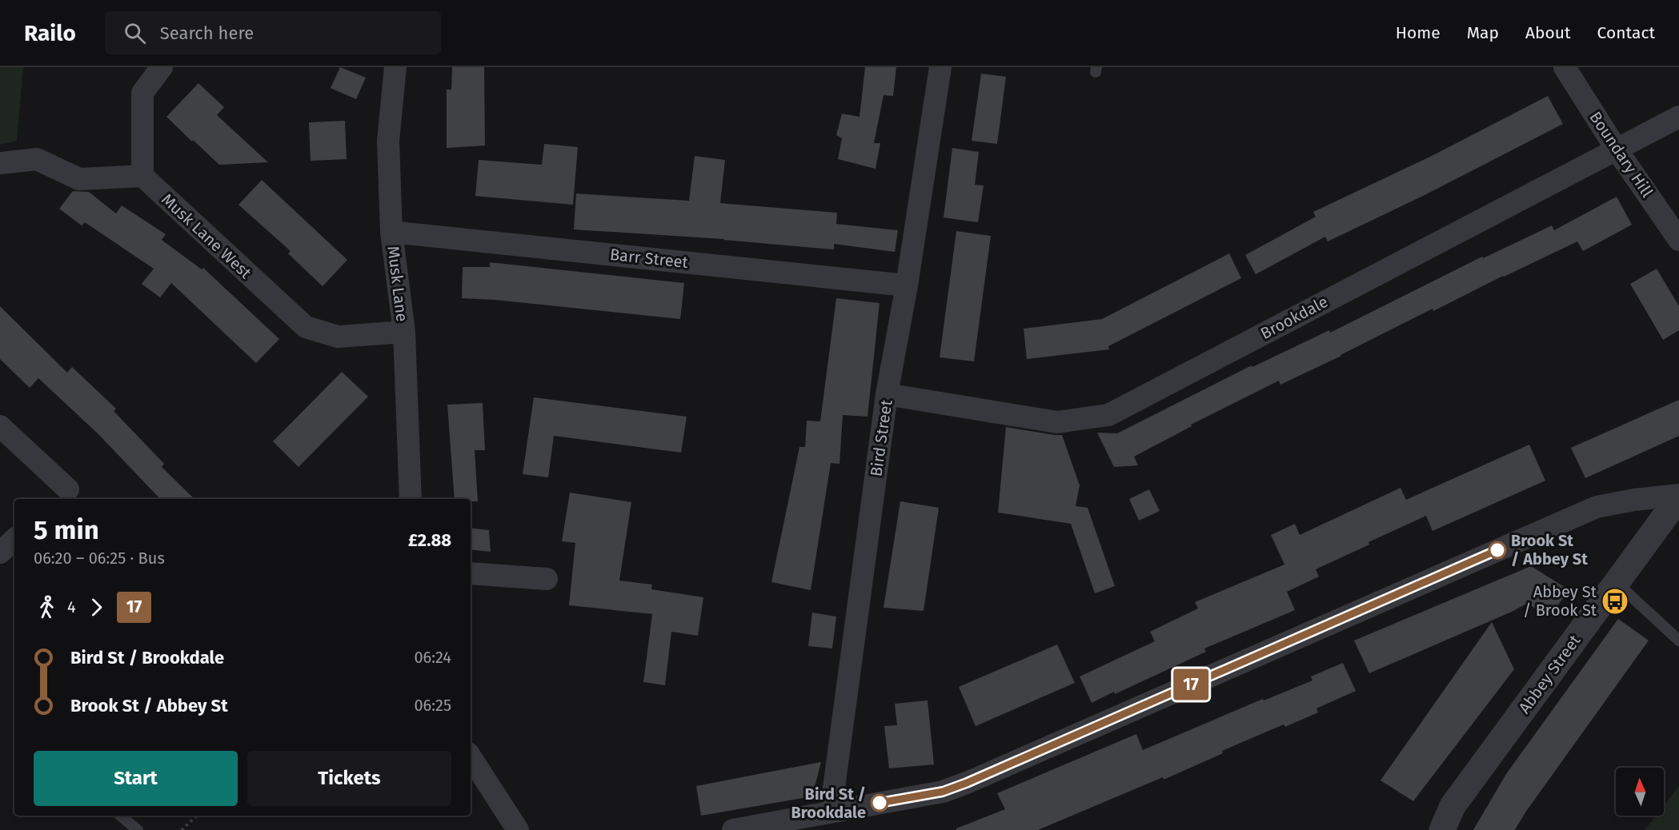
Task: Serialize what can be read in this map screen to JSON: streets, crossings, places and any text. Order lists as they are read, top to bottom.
{
  "streets": {
    "street": [
      "Boundary Hill",
      "Musk Lane West",
      "Barr Street",
      "Musk Lane",
      "Brookdale",
      "Bird Street",
      "Abbey Street"
    ]
  },
  "crossings": [
    ["Boundary Hill", "Brookdale"],
    ["Musk Lane West", "Musk Lane"],
    ["Barr Street", "Musk Lane"],
    ["Barr Street", "Bird Street"],
    ["Brookdale", "Bird Street"]
  ],
  "places": {
    "other": ["Brook St / Abbey St", "Bird St / Brookdale"],
    "bus stop": ["Abbey St / Brook St"]
  },
  "lines": ["bus line 17"],
  "north": "top",
  "page": {
    "header": "Railo",
    "search": "Search here",
    "nav": [
      "Home",
      "Map",
      "About",
      "Contact"
    ],
    "on_map": "17",
    "heading": ["5 min", "06:20 – 06:25 · Bus", "£2.88"],
    "legs": ["4", "17"],
    "list": [
      {
        "name": "Bird St / Brookdale",
        "value": "06:24"
      },
      {
        "name": "Brook St / Abbey St",
        "value": "06:25"
      }
    ],
    "buttons": ["Start", "Tickets"]
  }
}
